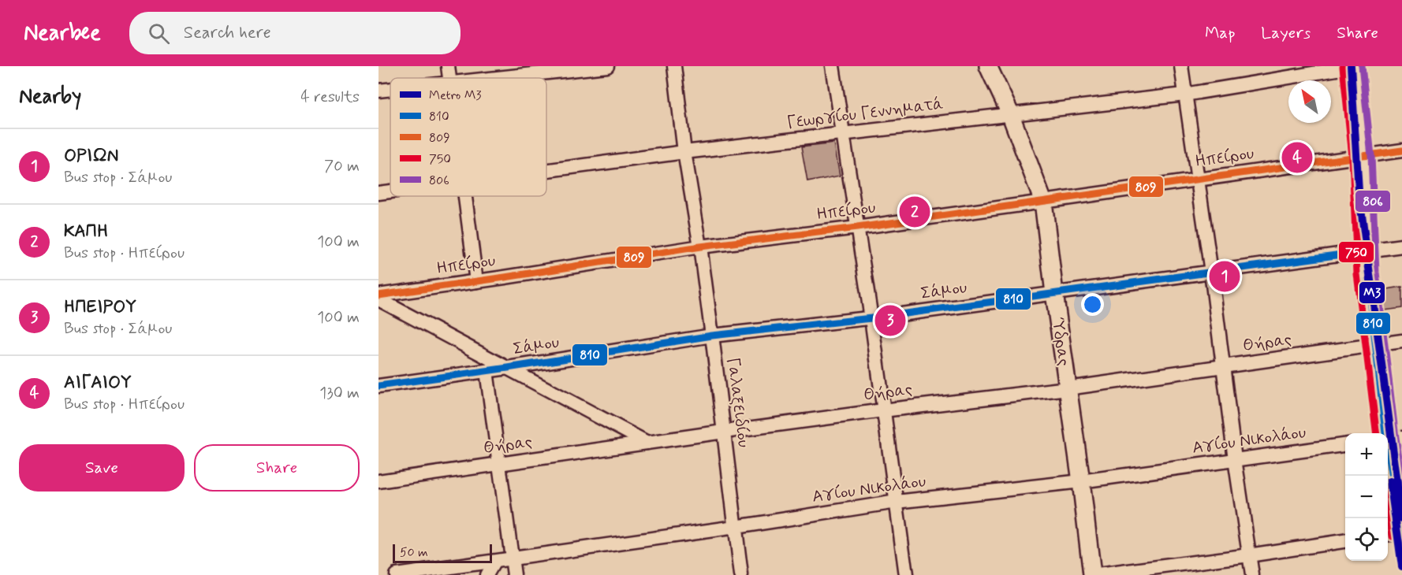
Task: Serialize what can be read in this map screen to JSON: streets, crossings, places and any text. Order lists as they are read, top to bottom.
{
  "streets": {
    "street": [
      "Γεωργίου Γεννηματά",
      "Ηπείρου",
      "Σάμου",
      "Ύδρας",
      "Θήρας",
      "Γαλαξειδίου",
      "Αγίου Νικολάου"
    ]
  },
  "crossings": [
    ["Γεωργίου Γεννηματά", "Ύδρας"],
    ["Γεωργίου Γεννηματά", "Γαλαξειδίου"],
    ["Ηπείρου", "Ύδρας"],
    ["Ηπείρου", "Γαλαξειδίου"],
    ["Σάμου", "Ύδρας"],
    ["Σάμου", "Γαλαξειδίου"],
    ["Ύδρας", "Θήρας"],
    ["Ύδρας", "Αγίου Νικολάου"],
    ["Θήρας", "Γαλαξειδίου"],
    ["Γαλαξειδίου", "Αγίου Νικολάου"]
  ],
  "lines": [
    "metro line Μ3",
    "transit line 806",
    "transit line 750",
    "transit line 809",
    "transit line 810"
  ],
  "legend": [
    "Metro Μ3",
    "810",
    "809",
    "750",
    "806"
  ],
  "scale_bar": "50 m",
  "north": "top left",
  "page": {
    "header": "Nearbee",
    "search": "Search here",
    "nav": ["Map", "Layers", "Share"],
    "heading": ["Nearby", "4 results"],
    "list": [
      {
        "mark": "1",
        "name": "ΟΡΙΩΝ",
        "note": "Bus stop · Σάμου",
        "value": "70 m"
      },
      {
        "mark": "2",
        "name": "ΚΑΠΗ",
        "note": "Bus stop · Ηπείρου",
        "value": "100 m"
      },
      {
        "mark": "3",
        "name": "ΗΠΕΙΡΟΥ",
        "note": "Bus stop · Σάμου",
        "value": "100 m"
      },
      {
        "mark": "4",
        "name": "ΑΙΓΑΙΟΥ",
        "note": "Bus stop · Ηπείρου",
        "value": "130 m"
      }
    ],
    "pins": [
      "4",
      "2",
      "1",
      "3"
    ],
    "buttons": ["Save", "Share"],
    "map_buttons": ["+", "−"],
    "scale": "50 m"
  }
}
